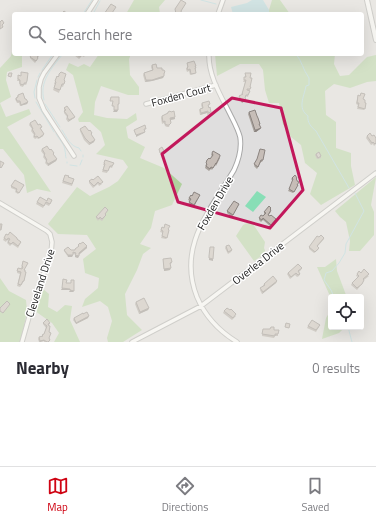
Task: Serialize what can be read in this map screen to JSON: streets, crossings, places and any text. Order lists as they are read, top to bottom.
{
  "streets": {
    "street": [
      "Foxden Court",
      "Foxden Drive",
      "Overlea Drive",
      "Cleveland Drive"
    ]
  },
  "crossings": [
    ["Foxden Court", "Foxden Drive"],
    ["Foxden Drive", "Overlea Drive"]
  ],
  "page": {
    "search": "Search here",
    "heading": ["Nearby", "0 results"],
    "nav": ["Map", "Directions", "Saved"]
  }
}
